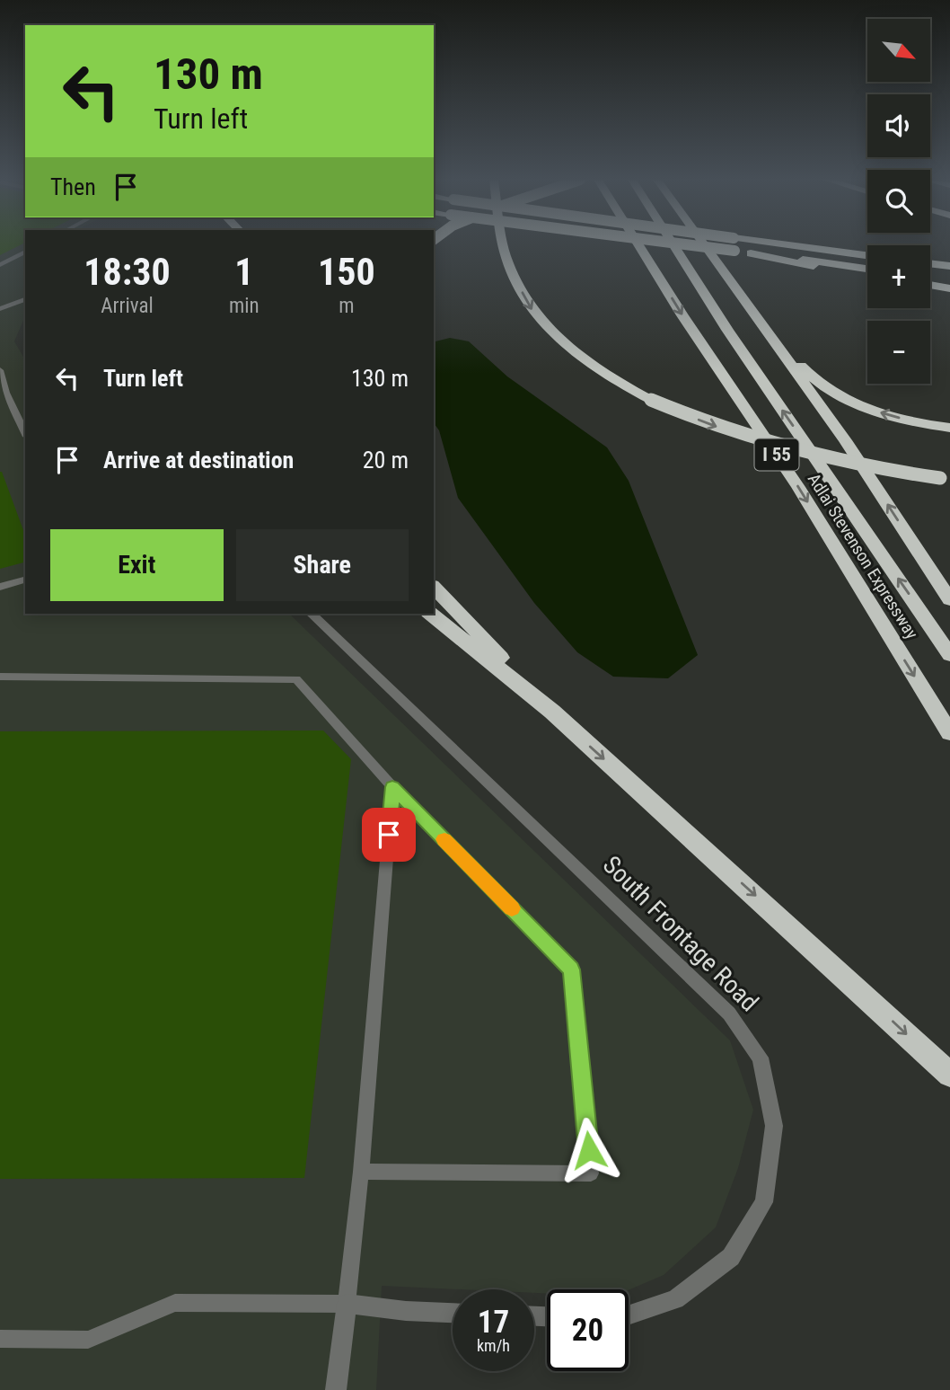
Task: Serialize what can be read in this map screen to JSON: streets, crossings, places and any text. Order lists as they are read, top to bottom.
{
  "streets": {
    "highway": ["I 55", "Adlai Stevenson Expressway"],
    "street": ["South Frontage Road"]
  },
  "north": "bottom right",
  "page": {
    "map_buttons": ["+", "−"],
    "turn": ["130 m", "Turn left"],
    "then": "Then",
    "eta": [
      "18:30",
      "Arrival",
      "1",
      "min",
      "150",
      "m"
    ],
    "list": [
      {
        "name": "Turn left",
        "value": "130 m"
      },
      {
        "name": "Arrive at destination",
        "value": "20 m"
      }
    ],
    "buttons": ["Exit", "Share"],
    "speed": "17 km/h",
    "limit": "20"
  }
}
